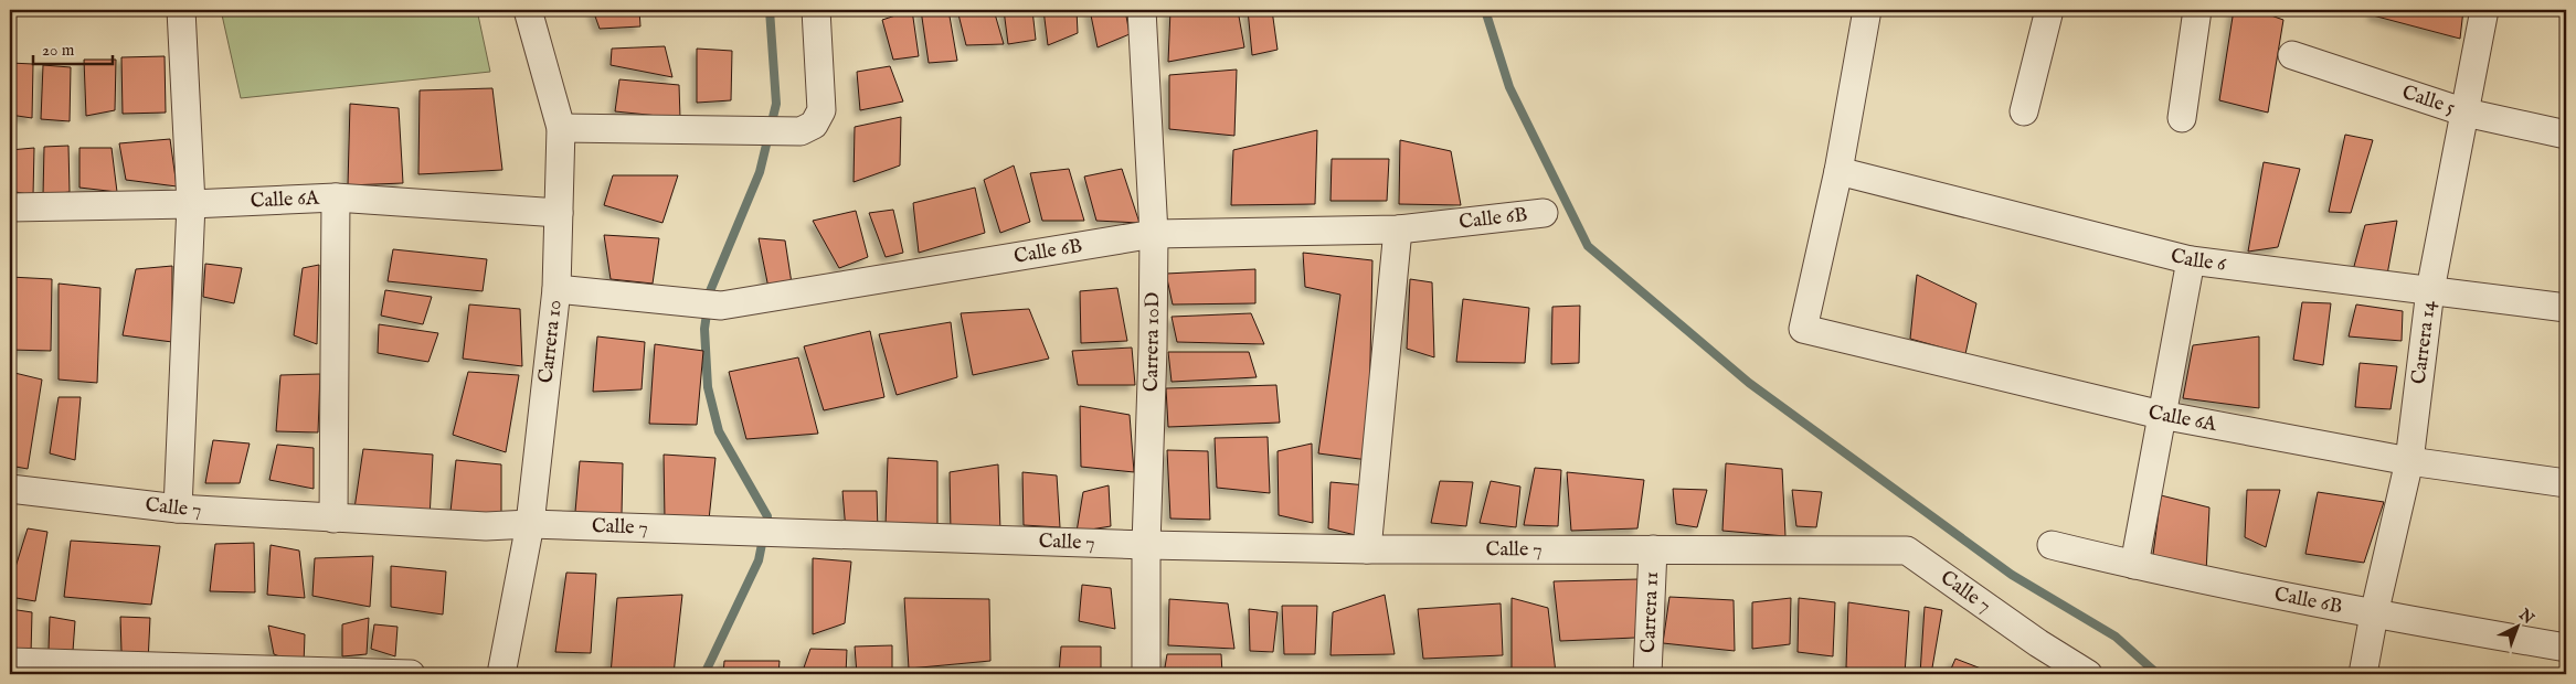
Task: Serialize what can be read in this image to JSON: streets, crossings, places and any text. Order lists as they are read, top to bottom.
{
  "streets": {
    "street": [
      "Calle 5",
      "Calle 6A",
      "Calle 6B",
      "Calle 6",
      "Carrera 10",
      "Carrera 10D",
      "Carrera 14",
      "Calle 7",
      "Carrera 11"
    ]
  },
  "crossings": [
    ["Calle 5", "Carrera 14"],
    ["Calle 6A", "Calle 6"],
    ["Calle 6A", "Carrera 10"],
    ["Calle 6A", "Carrera 14"],
    ["Calle 6B", "Carrera 10"],
    ["Calle 6B", "Carrera 10D"],
    ["Calle 6B", "Carrera 14"],
    ["Calle 6", "Carrera 14"],
    ["Carrera 10", "Calle 7"],
    ["Carrera 10D", "Calle 7"],
    ["Calle 7", "Carrera 11"]
  ],
  "scale_bar": "20 m",
  "north": "top right"
}
